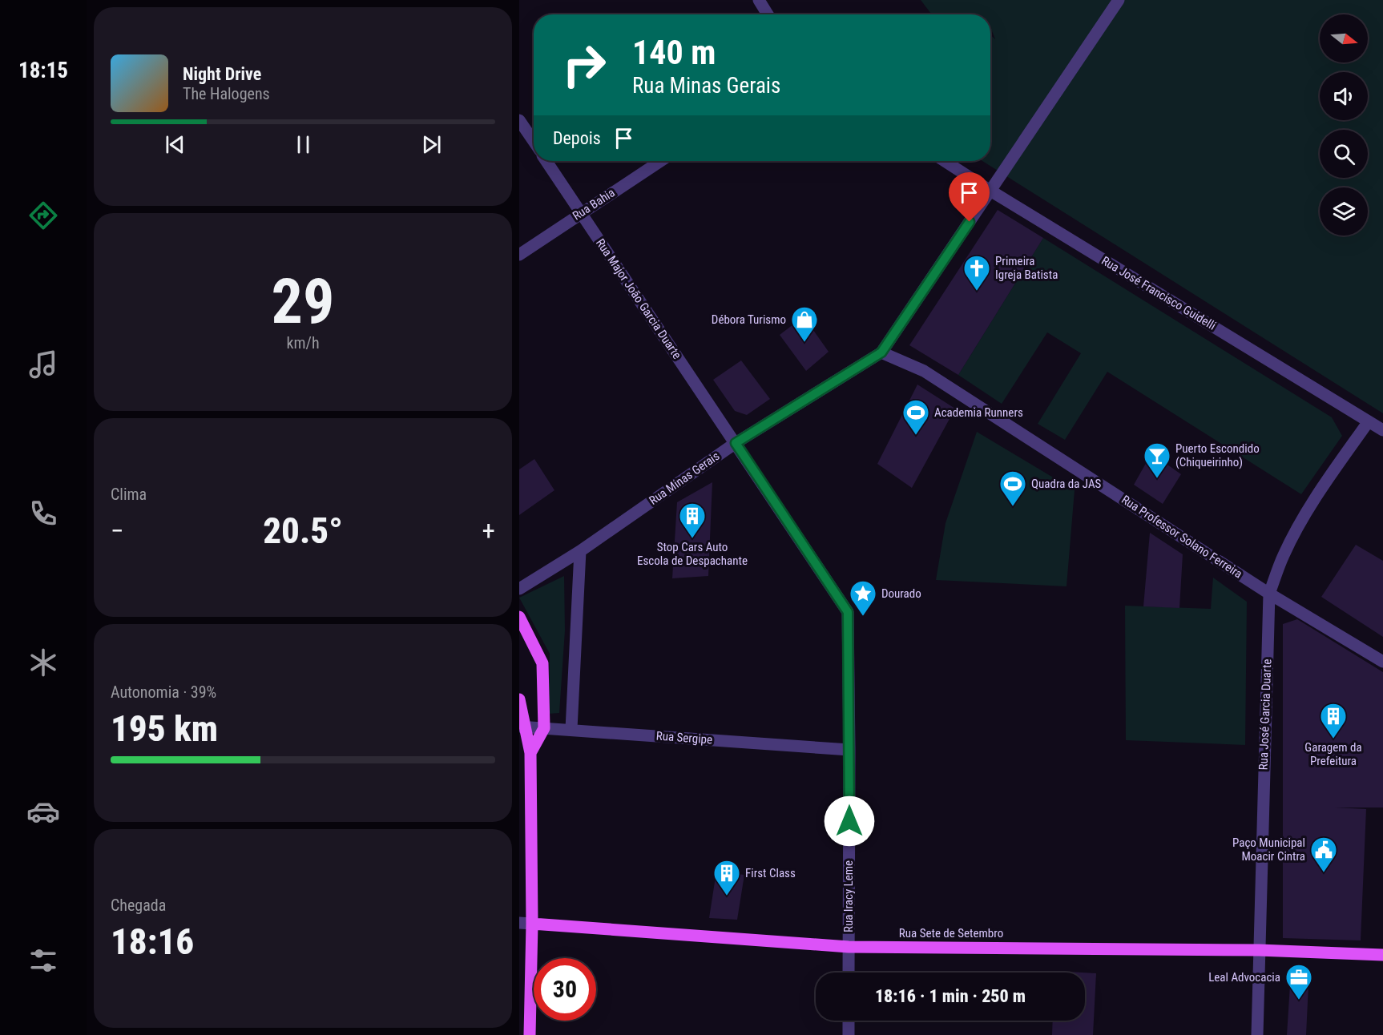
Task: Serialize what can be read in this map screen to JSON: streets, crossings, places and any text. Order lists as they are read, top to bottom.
{
  "streets": {
    "main road": ["Rua Sete de Setembro"],
    "street": [
      "Rua Bahia",
      "Rua José Francisco Guidelli",
      "Rua Major João Garcia Duarte",
      "Rua Minas Gerais",
      "Rua Professor Solano Ferreira",
      "Rua José Garcia Duarte",
      "Rua Sergipe",
      "Rua Iracy Leme"
    ]
  },
  "crossings": [
    ["Rua Bahia", "Rua Major João Garcia Duarte"],
    ["Rua José Francisco Guidelli", "Rua Minas Gerais"],
    ["Rua José Francisco Guidelli", "Rua José Garcia Duarte"],
    ["Rua Major João Garcia Duarte", "Rua Minas Gerais"],
    ["Rua Major João Garcia Duarte", "Rua Iracy Leme"],
    ["Rua Minas Gerais", "Rua Professor Solano Ferreira"],
    ["Rua Minas Gerais", "Rua Iracy Leme"],
    ["Rua Professor Solano Ferreira", "Rua José Garcia Duarte"],
    ["Rua José Garcia Duarte", "Rua Sete de Setembro"],
    ["Rua Sergipe", "Rua Iracy Leme"],
    ["Rua Iracy Leme", "Rua Sete de Setembro"]
  ],
  "places": {
    "church": ["Primeira Igreja Batista"],
    "shop": ["Débora Turismo"],
    "sports": ["Academia Runners", "Quadra da JAS"],
    "bar": ["Puerto Escondido (Chiqueirinho)"],
    "building": ["Stop Cars Auto Escola de Despachante", "Garagem da Prefeitura", "First Class"],
    "place": ["Dourado"],
    "public building": ["Paço Municipal Moacir Cintra"],
    "office": ["Leal Advocacia"]
  },
  "north": "right",
  "page": {
    "tabs": "18:15",
    "turn": ["140 m", "Rua Minas Gerais"],
    "song": ["Night Drive", "The Halogens"],
    "then": "Depois",
    "tile": [
      ["29", "km/h"],
      "Clima",
      ["Autonomia · 39%", "195 km"],
      ["Chegada", "18:16"]
    ],
    "heat": ["−", "20.5°", "+"],
    "limit": "30",
    "trip": "18:16 · 1 min · 250 m"
  }
}
